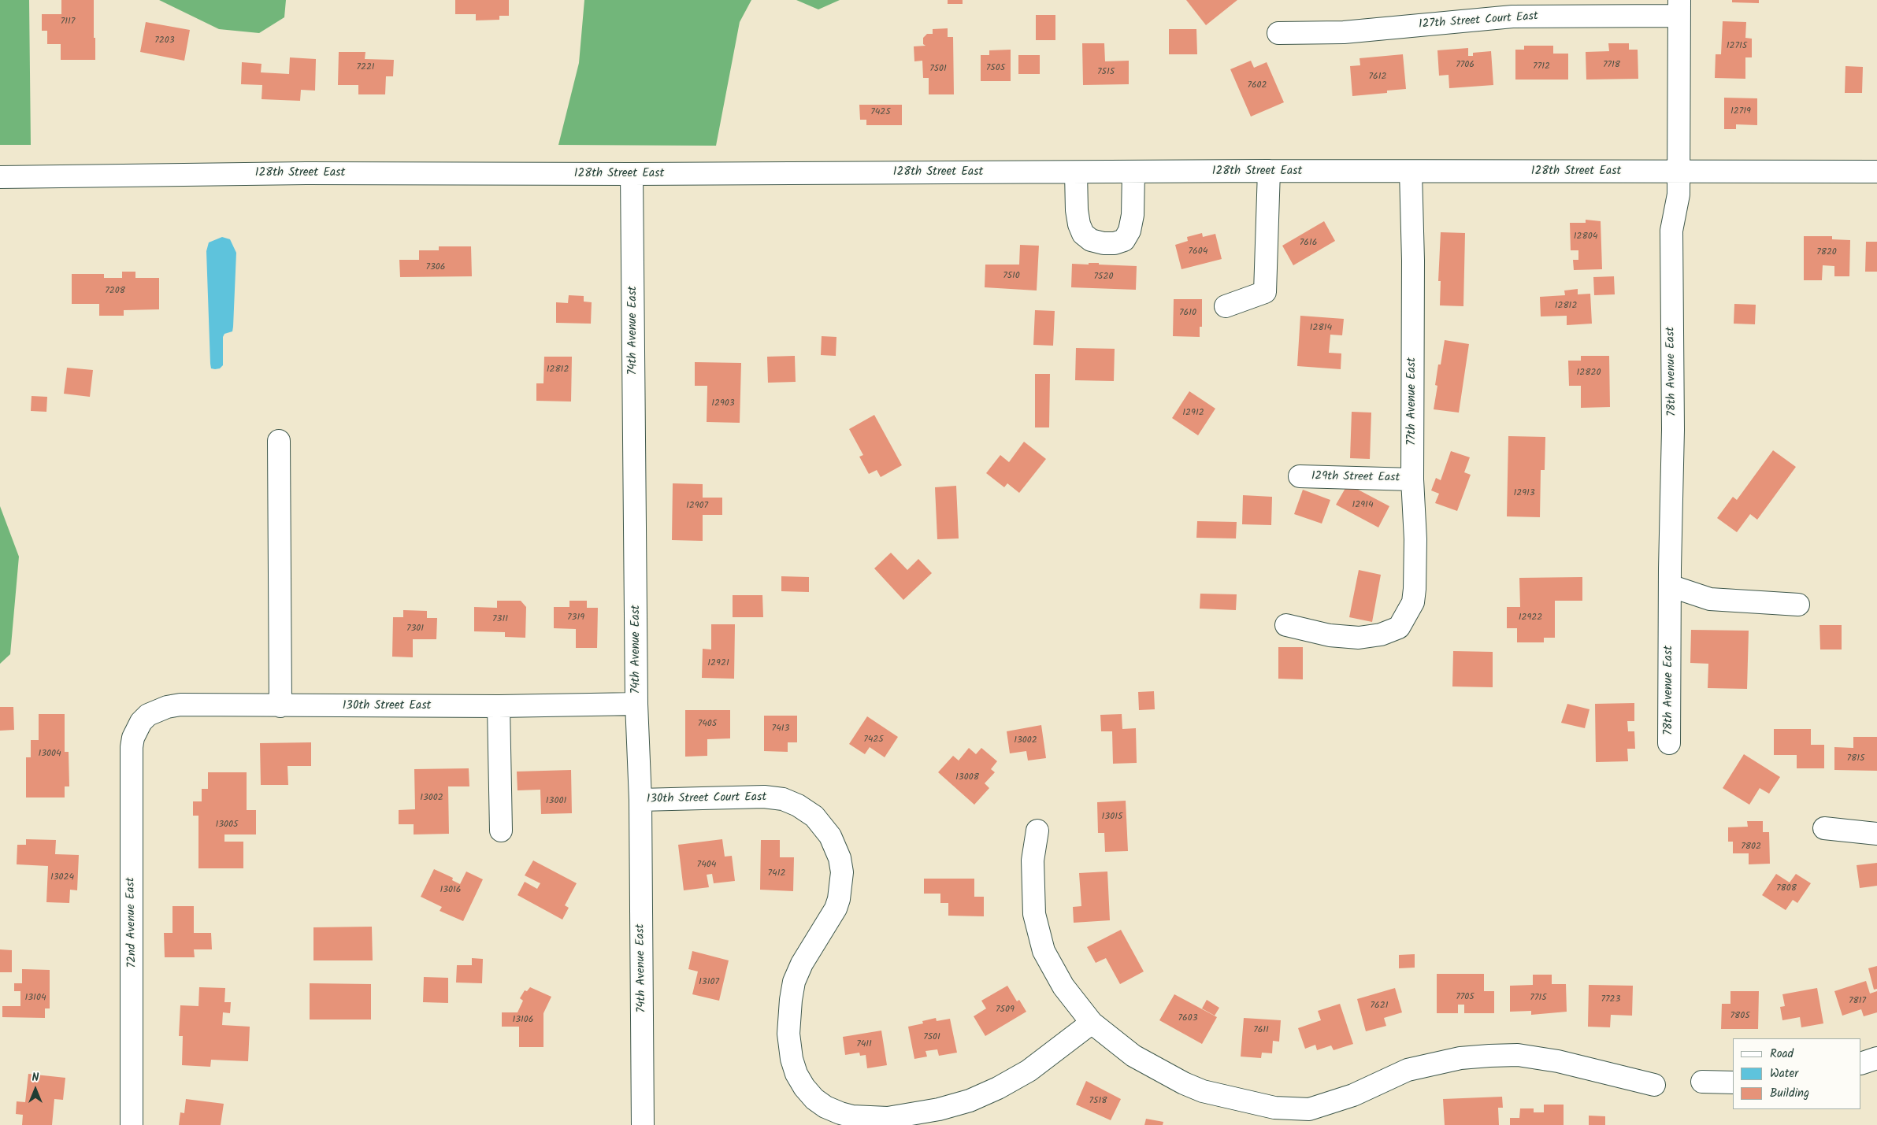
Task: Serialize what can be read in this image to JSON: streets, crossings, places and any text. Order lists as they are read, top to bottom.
{
  "streets": {
    "street": [
      "127th Street Court East",
      "128th Street East",
      "74th Avenue East",
      "78th Avenue East",
      "77th Avenue East",
      "129th Street East",
      "130th Street East",
      "130th Street Court East",
      "72nd Avenue East"
    ]
  },
  "crossings": [
    ["127th Street Court East", "78th Avenue East"],
    ["128th Street East", "74th Avenue East"],
    ["128th Street East", "78th Avenue East"],
    ["128th Street East", "77th Avenue East"],
    ["74th Avenue East", "130th Street East"],
    ["74th Avenue East", "130th Street Court East"],
    ["77th Avenue East", "129th Street East"],
    ["130th Street East", "72nd Avenue East"]
  ],
  "house_numbers": [
    "7117",
    "7203",
    "12715",
    "7706",
    "7718",
    "7712",
    "7221",
    "7505",
    "7501",
    "7515",
    "7612",
    "7602",
    "12719",
    "7425",
    "12804",
    "7616",
    "7604",
    "7820",
    "7306",
    "7510",
    "7520",
    "7208",
    "12812",
    "7610",
    "12814",
    "12812",
    "12820",
    "12903",
    "12912",
    "12913",
    "12914",
    "12907",
    "7319",
    "12922",
    "7311",
    "7301",
    "12921",
    "7405",
    "7413",
    "7425",
    "13002",
    "13004",
    "7815",
    "13008",
    "13002",
    "13001",
    "13015",
    "13005",
    "7802",
    "7404",
    "7412",
    "13024",
    "7808",
    "13016",
    "13107",
    "7705",
    "13104",
    "7715",
    "7723",
    "7817",
    "7621",
    "7509",
    "7805",
    "7603",
    "13106",
    "7611",
    "7501",
    "7411",
    "7518"
  ],
  "legend": ["Road", "Water", "Building"],
  "north": "top"
}
